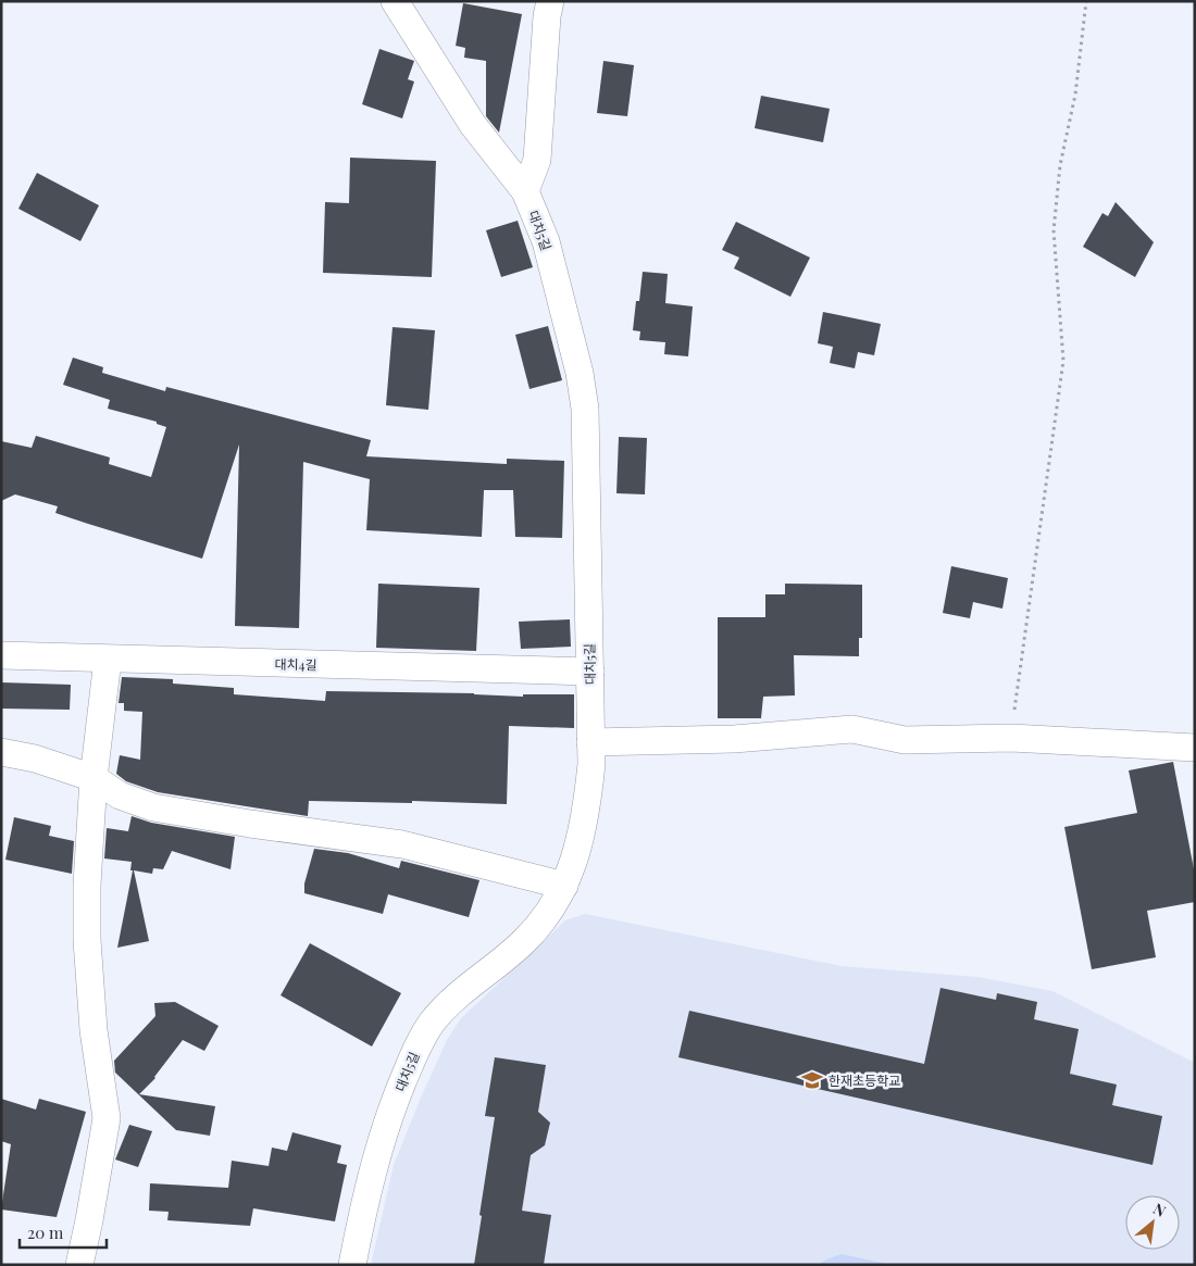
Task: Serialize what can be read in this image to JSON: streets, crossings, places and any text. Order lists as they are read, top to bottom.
{
  "streets": {
    "street": ["대치5길", "대치4길"]
  },
  "crossings": [
    ["대치5길", "대치4길"]
  ],
  "places": {
    "school or university": ["한재초등학교"]
  },
  "scale_bar": "20 m",
  "north": "top right"
}
